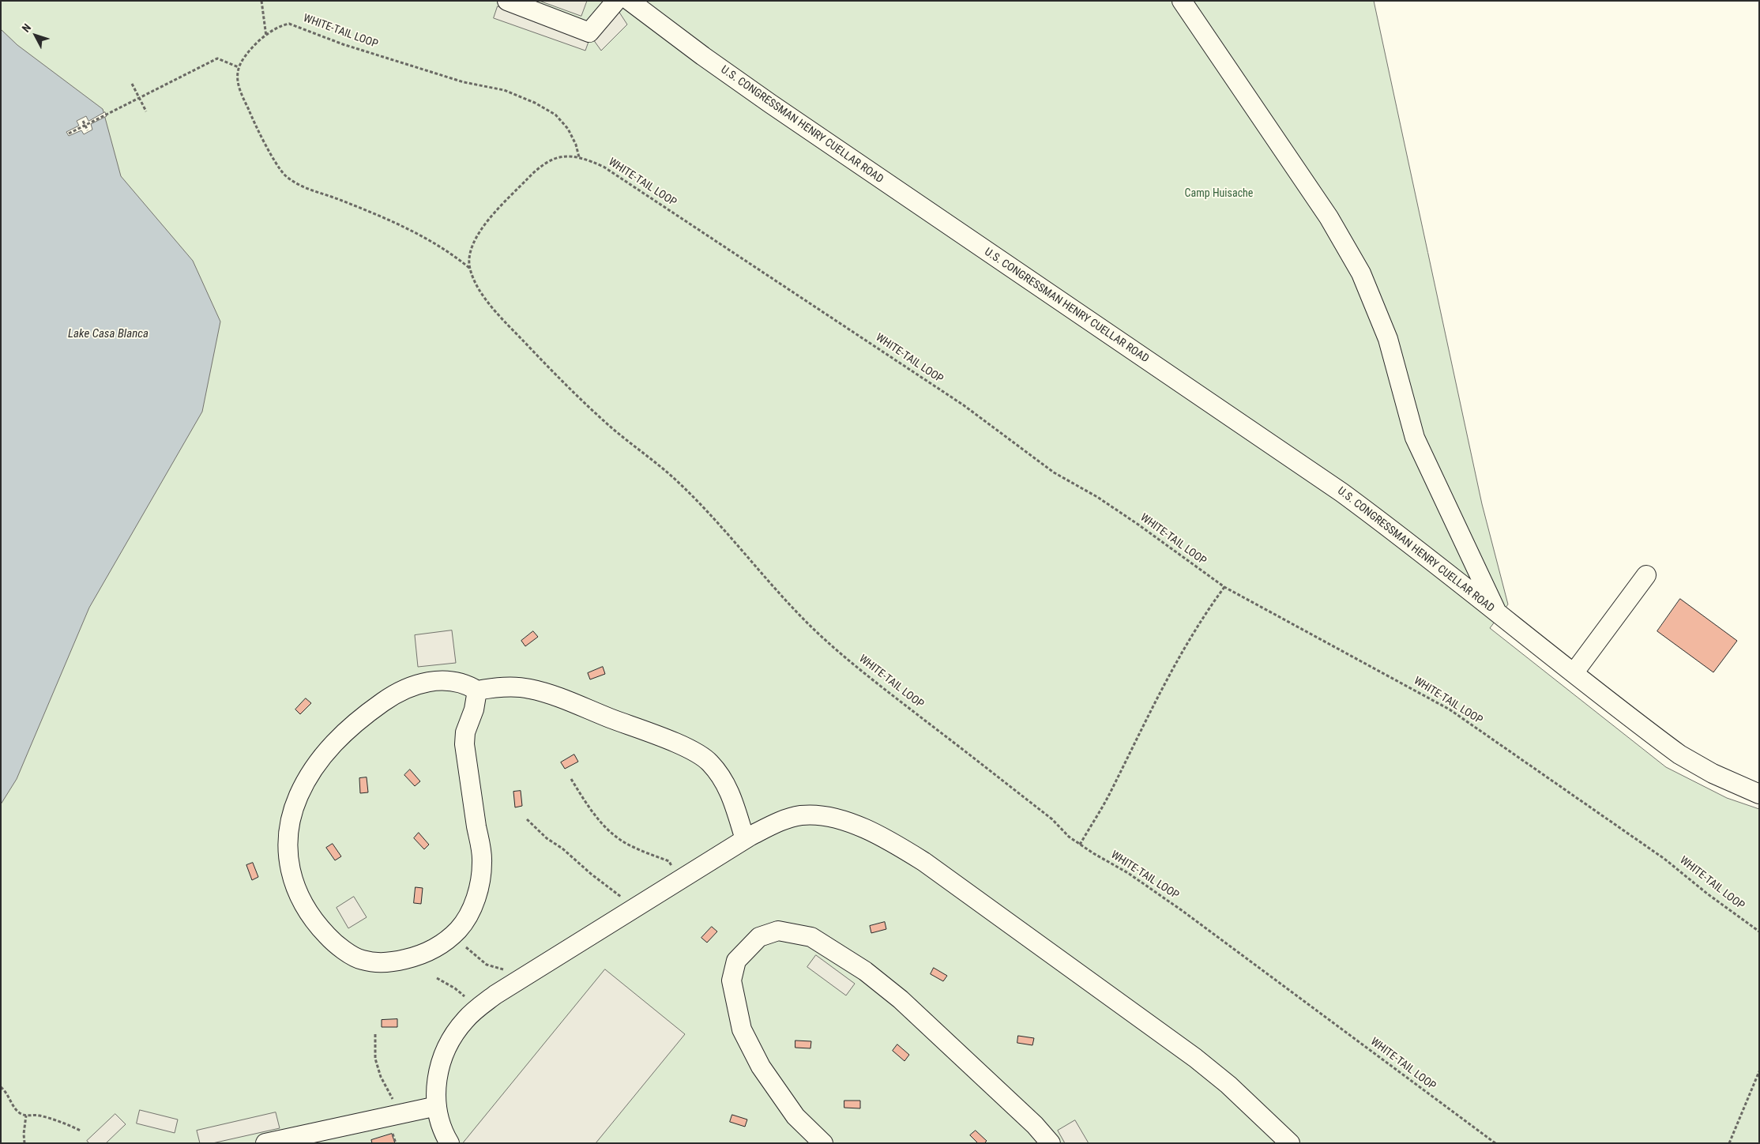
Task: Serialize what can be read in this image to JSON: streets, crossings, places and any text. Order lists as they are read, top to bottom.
{
  "streets": {
    "street": ["U.S. CONGRESSMAN HENRY CUELLAR ROAD"],
    "path": ["WHITE-TAIL LOOP"]
  },
  "water": ["Lake Casa Blanca"],
  "parks": ["Camp Huisache"],
  "north": "top left"
}
